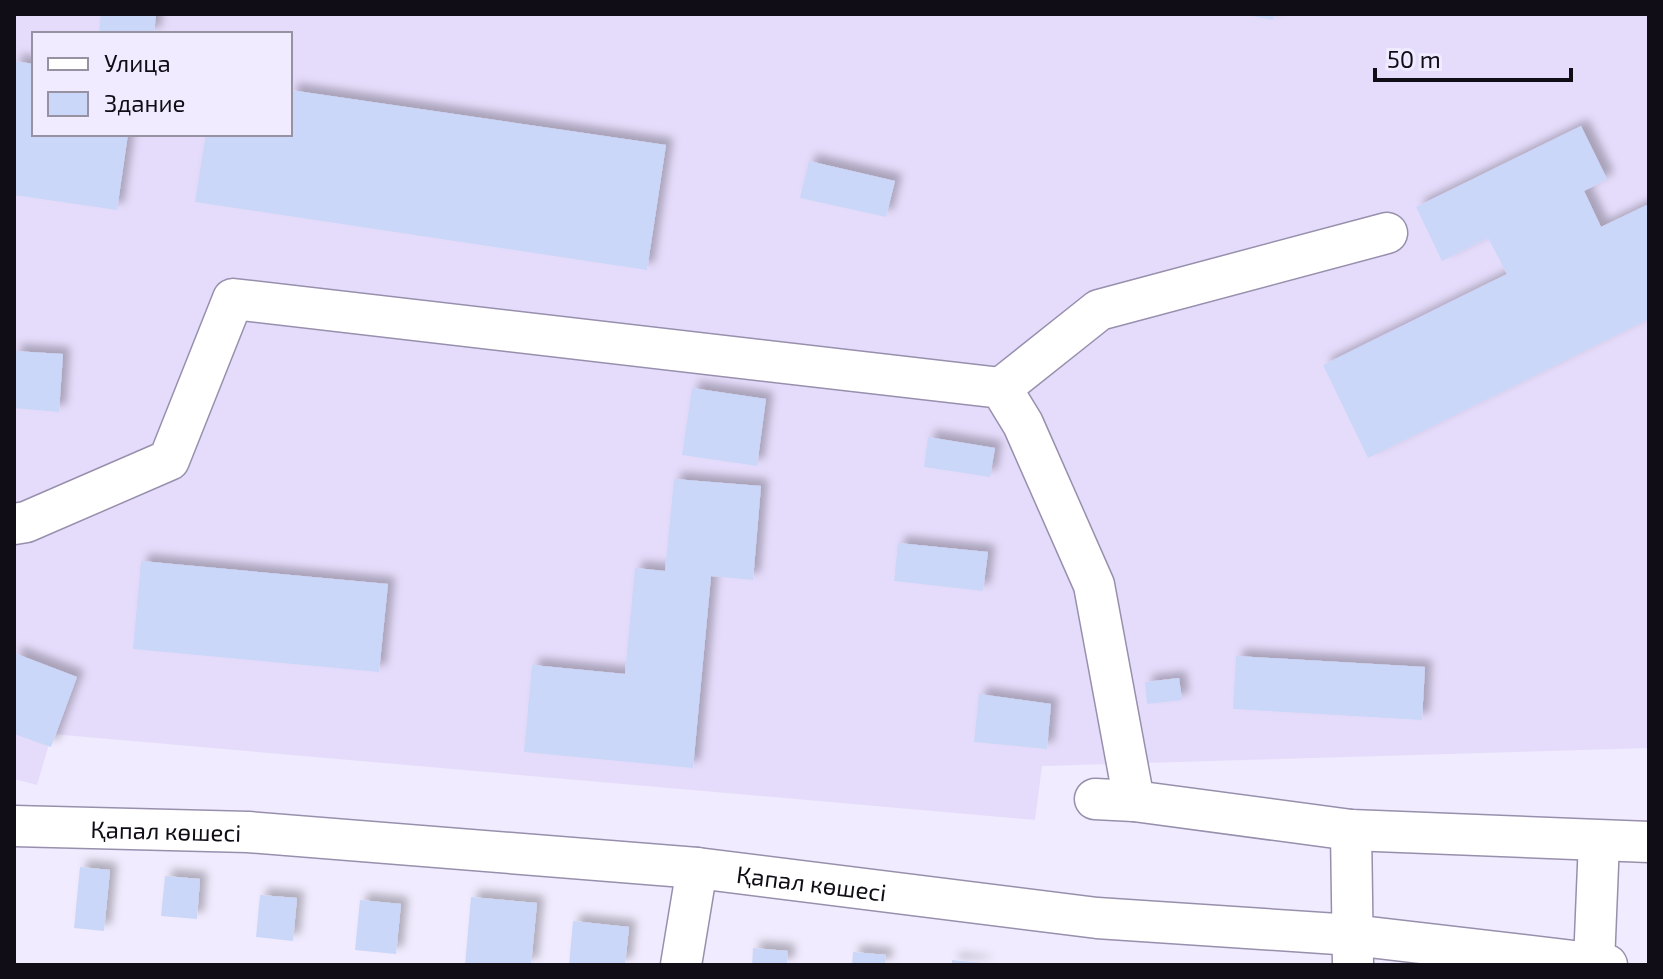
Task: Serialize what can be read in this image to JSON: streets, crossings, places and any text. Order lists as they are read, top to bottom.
{
  "streets": {
    "street": ["Қапал көшесі"]
  },
  "legend": ["Улица", "Здание"],
  "scale_bar": "50 m"
}
